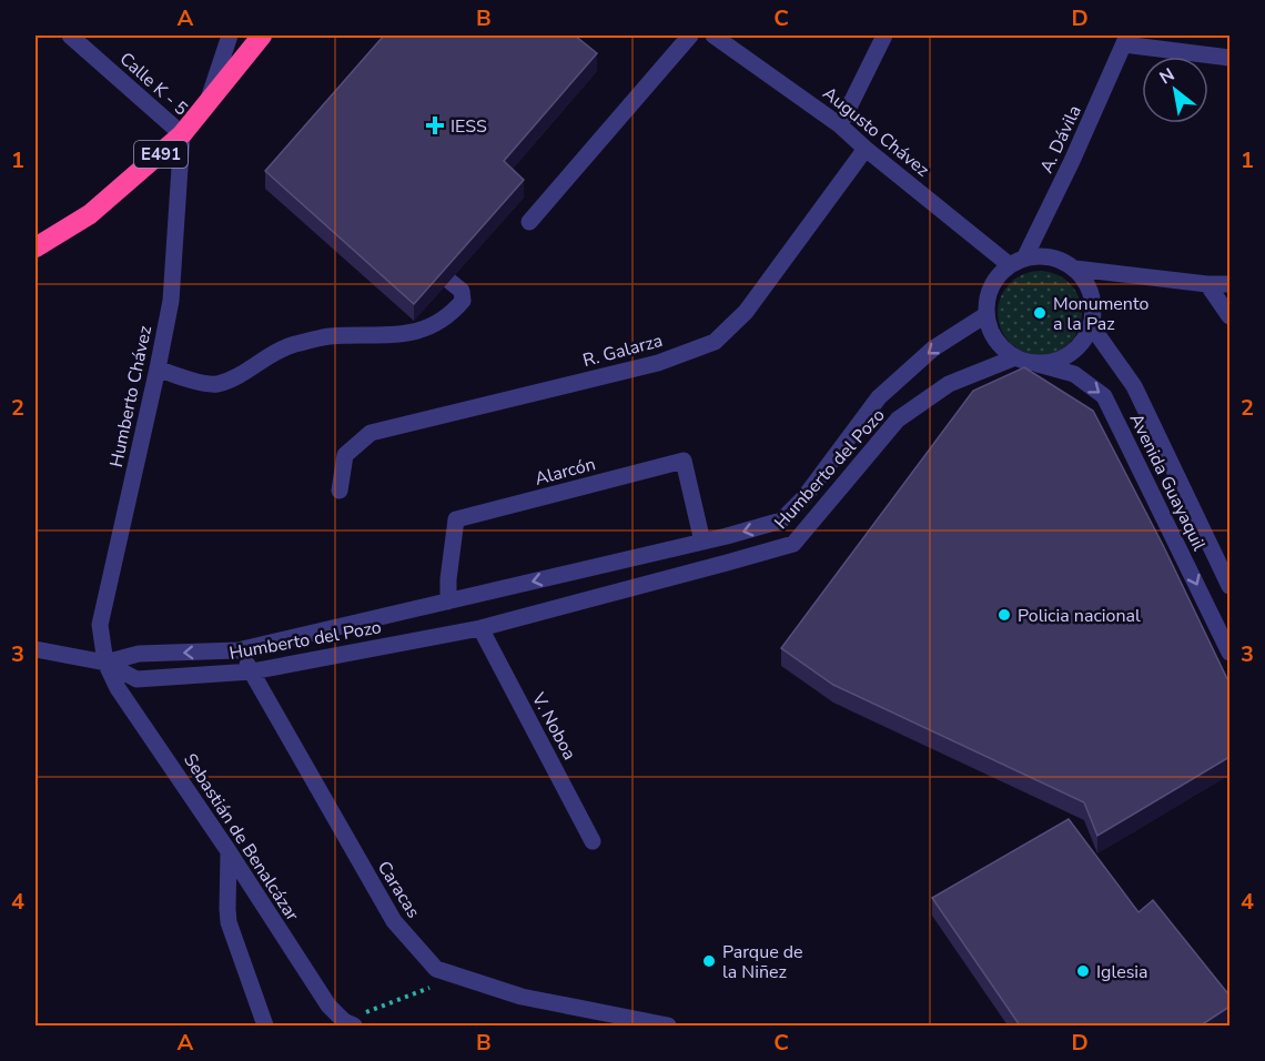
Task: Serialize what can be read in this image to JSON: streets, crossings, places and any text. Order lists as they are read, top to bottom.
{
  "streets": {
    "highway": ["E491"],
    "street": [
      "Calle K - 5",
      "Augusto Chávez",
      "A. Dávila",
      "R. Galarza",
      "Humberto Chávez",
      "Humberto del Pozo",
      "Alarcón",
      "Avenida Guayaquil",
      "V. Noboa",
      "Sebastián de Benalcázar",
      "Caracas"
    ]
  },
  "crossings": [
    ["Calle K - 5", "E491"],
    ["Calle K - 5", "Humberto Chávez"],
    ["Augusto Chávez", "A. Dávila"],
    ["Augusto Chávez", "R. Galarza"],
    ["Augusto Chávez", "Humberto del Pozo"],
    ["Augusto Chávez", "Avenida Guayaquil"],
    ["A. Dávila", "Humberto del Pozo"],
    ["A. Dávila", "Avenida Guayaquil"],
    ["E491", "Humberto Chávez"],
    ["Humberto Chávez", "Humberto del Pozo"],
    ["Humberto Chávez", "Sebastián de Benalcázar"],
    ["Humberto del Pozo", "Alarcón"],
    ["Humberto del Pozo", "Avenida Guayaquil"],
    ["Humberto del Pozo", "V. Noboa"],
    ["Humberto del Pozo", "Sebastián de Benalcázar"],
    ["Humberto del Pozo", "Caracas"]
  ],
  "places": {
    "health": ["IESS"],
    "other": [
      "Monumento a la Paz",
      "Policia nacional",
      "Parque de la Niñez",
      "Iglesia"
    ]
  },
  "north": "top left",
  "grid": {
    "columns": [
      "A",
      "B",
      "C",
      "D"
    ],
    "rows": [
      "1",
      "2",
      "3",
      "4"
    ]
  }
}
